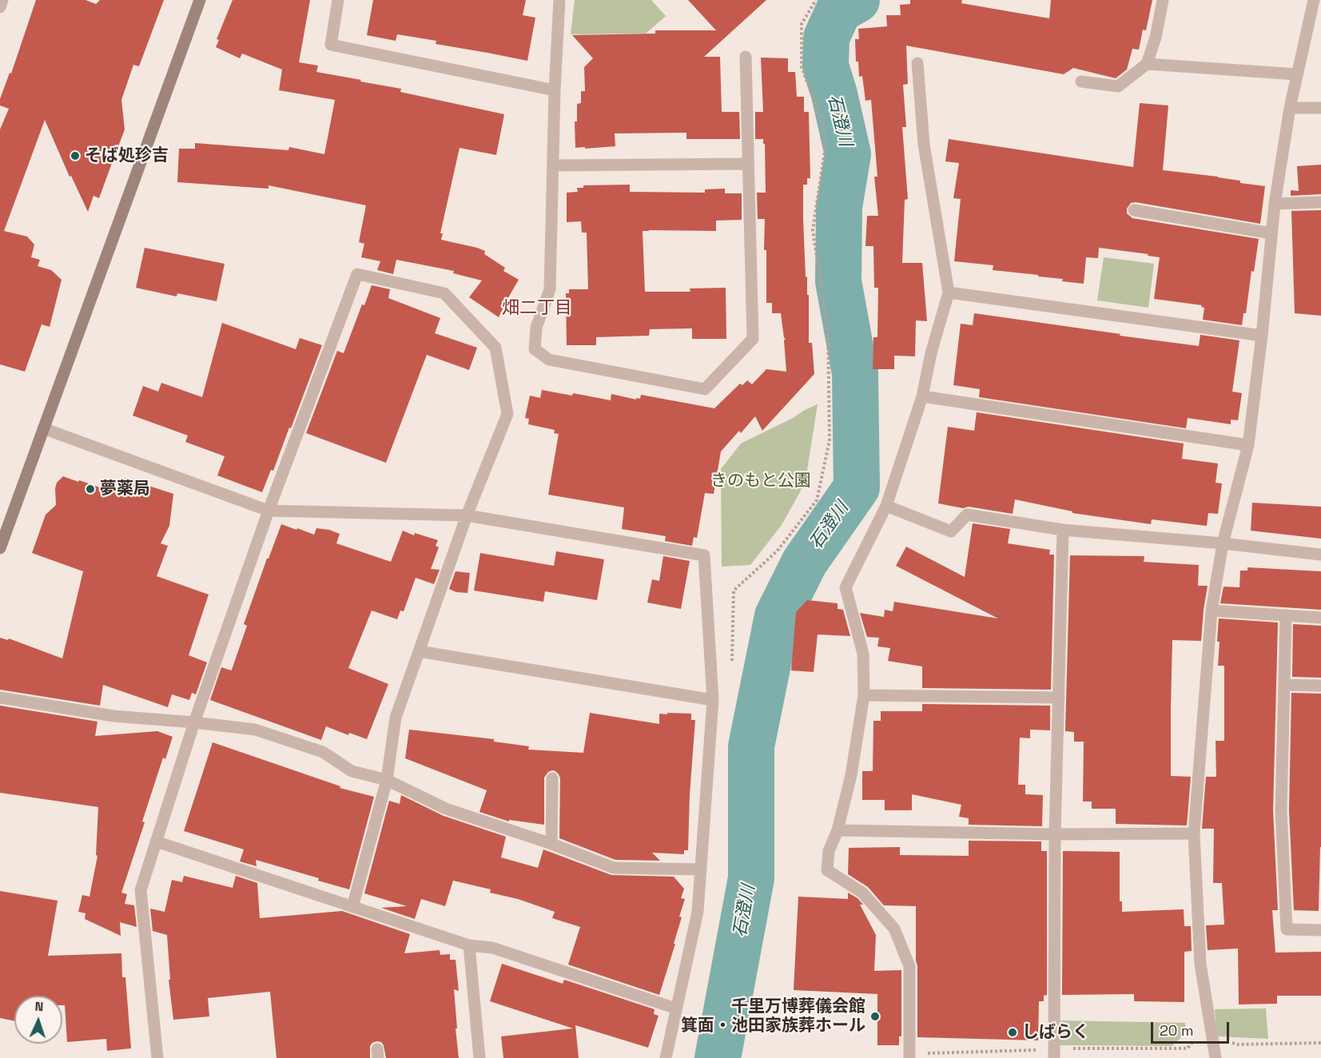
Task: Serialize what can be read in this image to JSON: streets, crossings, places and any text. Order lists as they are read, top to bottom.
{
  "districts": ["畑二丁目"],
  "water": ["石澄川"],
  "parks": ["きのもと公園"],
  "places": [
    "そば処珍吉",
    "夢薬局",
    "千里万博葬儀会館 箕面・池田家族葬ホール",
    "しばらく"
  ],
  "scale_bar": "20 m",
  "north": "top"
}
